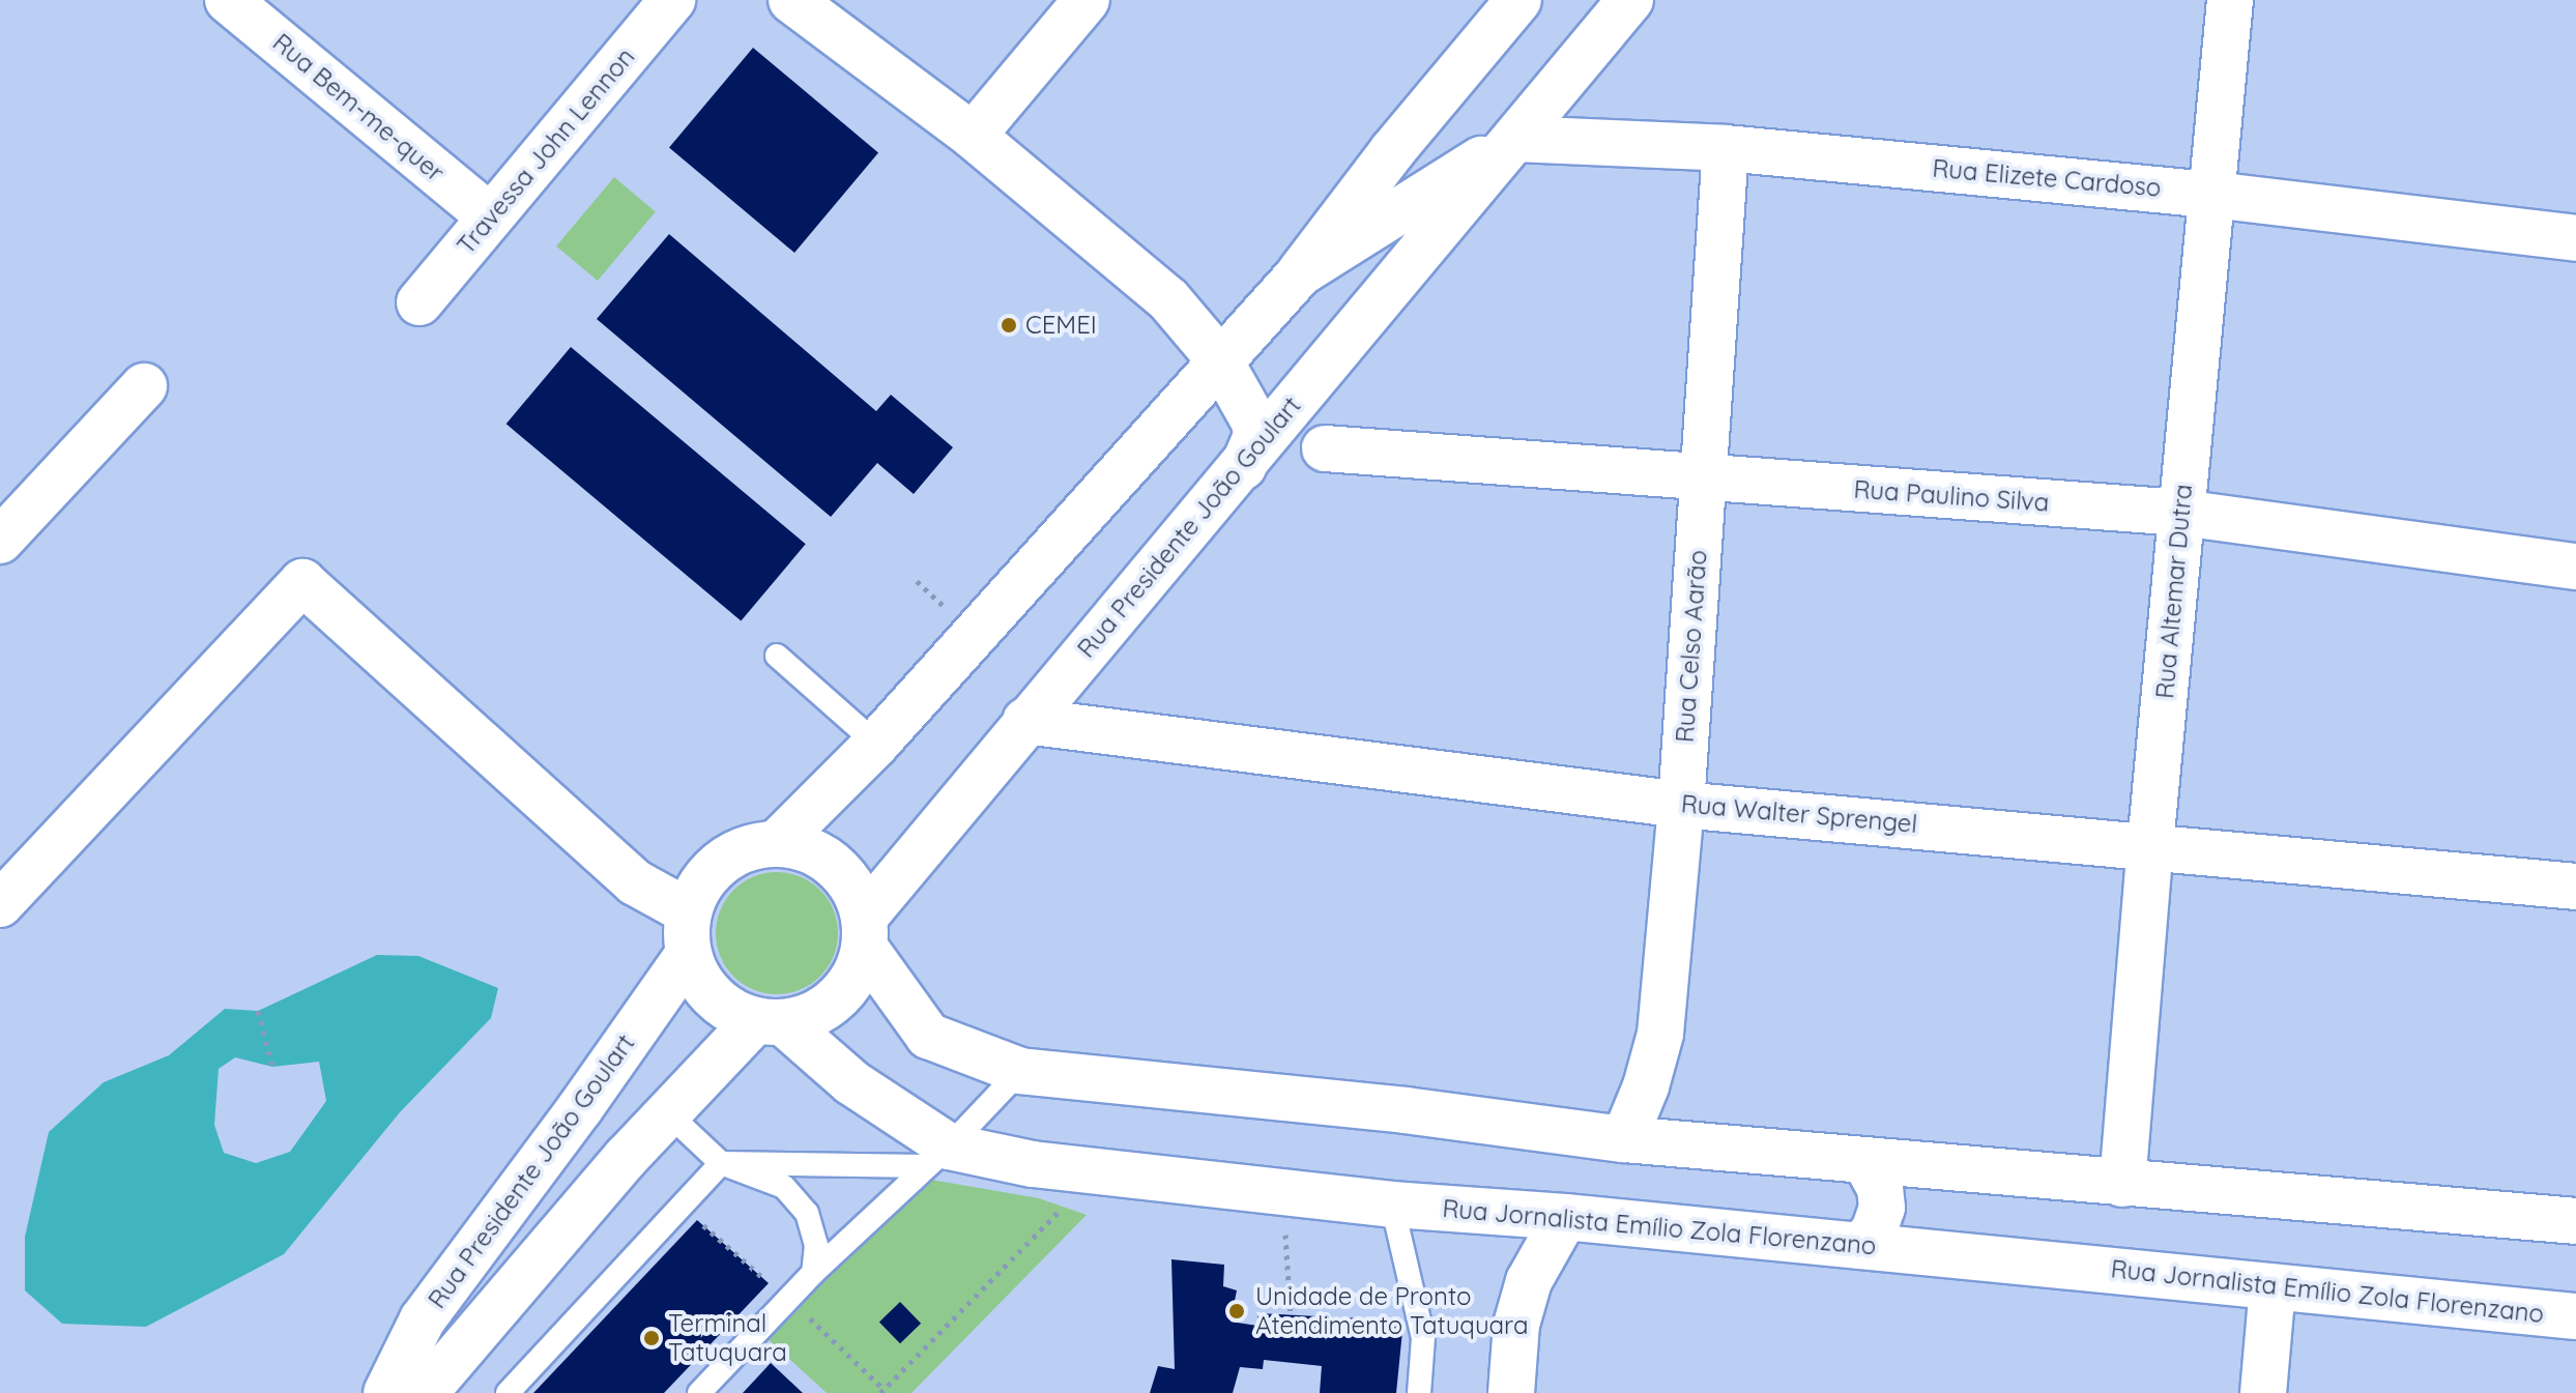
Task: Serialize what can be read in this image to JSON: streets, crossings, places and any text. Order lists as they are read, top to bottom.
{
  "streets": {
    "street": [
      "Rua Bem-me-quer",
      "Travessa John Lennon",
      "Rua Elizete Cardoso",
      "Rua Paulino Silva",
      "Rua Presidente João Goulart",
      "Rua Altemar Dutra",
      "Rua Celso Aarão",
      "Rua Walter Sprengel",
      "Rua Jornalista Emílio Zola Florenzano"
    ]
  },
  "crossings": [
    ["Rua Bem-me-quer", "Travessa John Lennon"],
    ["Rua Elizete Cardoso", "Rua Presidente João Goulart"],
    ["Rua Elizete Cardoso", "Rua Altemar Dutra"],
    ["Rua Elizete Cardoso", "Rua Celso Aarão"],
    ["Rua Paulino Silva", "Rua Altemar Dutra"],
    ["Rua Paulino Silva", "Rua Celso Aarão"],
    ["Rua Presidente João Goulart", "Rua Walter Sprengel"],
    ["Rua Presidente João Goulart", "Rua Jornalista Emílio Zola Florenzano"],
    ["Rua Altemar Dutra", "Rua Walter Sprengel"],
    ["Rua Celso Aarão", "Rua Walter Sprengel"]
  ],
  "places": ["CEMEI", "Unidade de Pronto Atendimento Tatuquara", "Terminal Tatuquara"]
}
